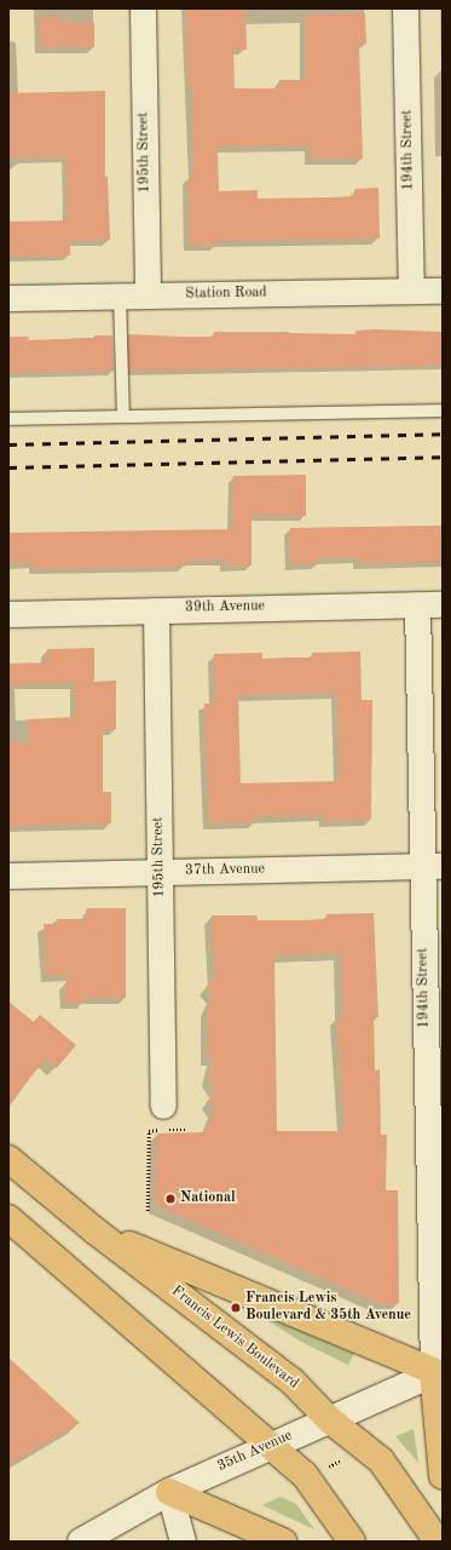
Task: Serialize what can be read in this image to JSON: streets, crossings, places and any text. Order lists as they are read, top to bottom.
{
  "streets": {
    "main road": ["Francis Lewis Boulevard"],
    "street": [
      "194th Street",
      "195th Street",
      "Station Road",
      "39th Avenue",
      "37th Avenue",
      "35th Avenue"
    ]
  },
  "crossings": [
    ["194th Street", "Station Road"],
    ["194th Street", "39th Avenue"],
    ["194th Street", "37th Avenue"],
    ["194th Street", "35th Avenue"],
    ["195th Street", "Station Road"],
    ["195th Street", "39th Avenue"],
    ["195th Street", "37th Avenue"],
    ["Francis Lewis Boulevard", "35th Avenue"]
  ],
  "places": ["National", "Francis Lewis Boulevard & 35th Avenue"]
}
